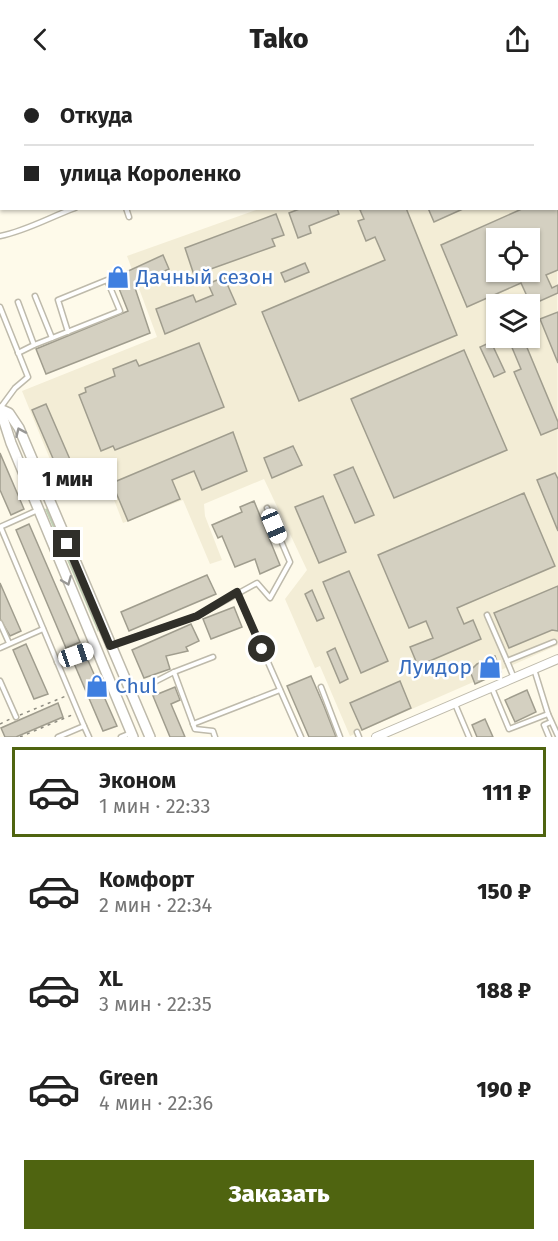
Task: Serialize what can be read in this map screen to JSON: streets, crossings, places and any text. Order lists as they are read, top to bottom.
{
  "places": {
    "shop": ["Дачный сезон", "Луидор", "Chul"]
  },
  "page": {
    "header": "Tako",
    "banner": ["Откуда", "улица Короленко"],
    "bubble": "1 мин",
    "list": [
      {
        "name": "Эконом",
        "note": "1 мин · 22:33",
        "value": "111 ₽"
      },
      {
        "name": "Комфорт",
        "note": "2 мин · 22:34",
        "value": "150 ₽"
      },
      {
        "name": "XL",
        "note": "3 мин · 22:35",
        "value": "188 ₽"
      },
      {
        "name": "Green",
        "note": "4 мин · 22:36",
        "value": "190 ₽"
      }
    ],
    "buttons": "Заказать"
  }
}
